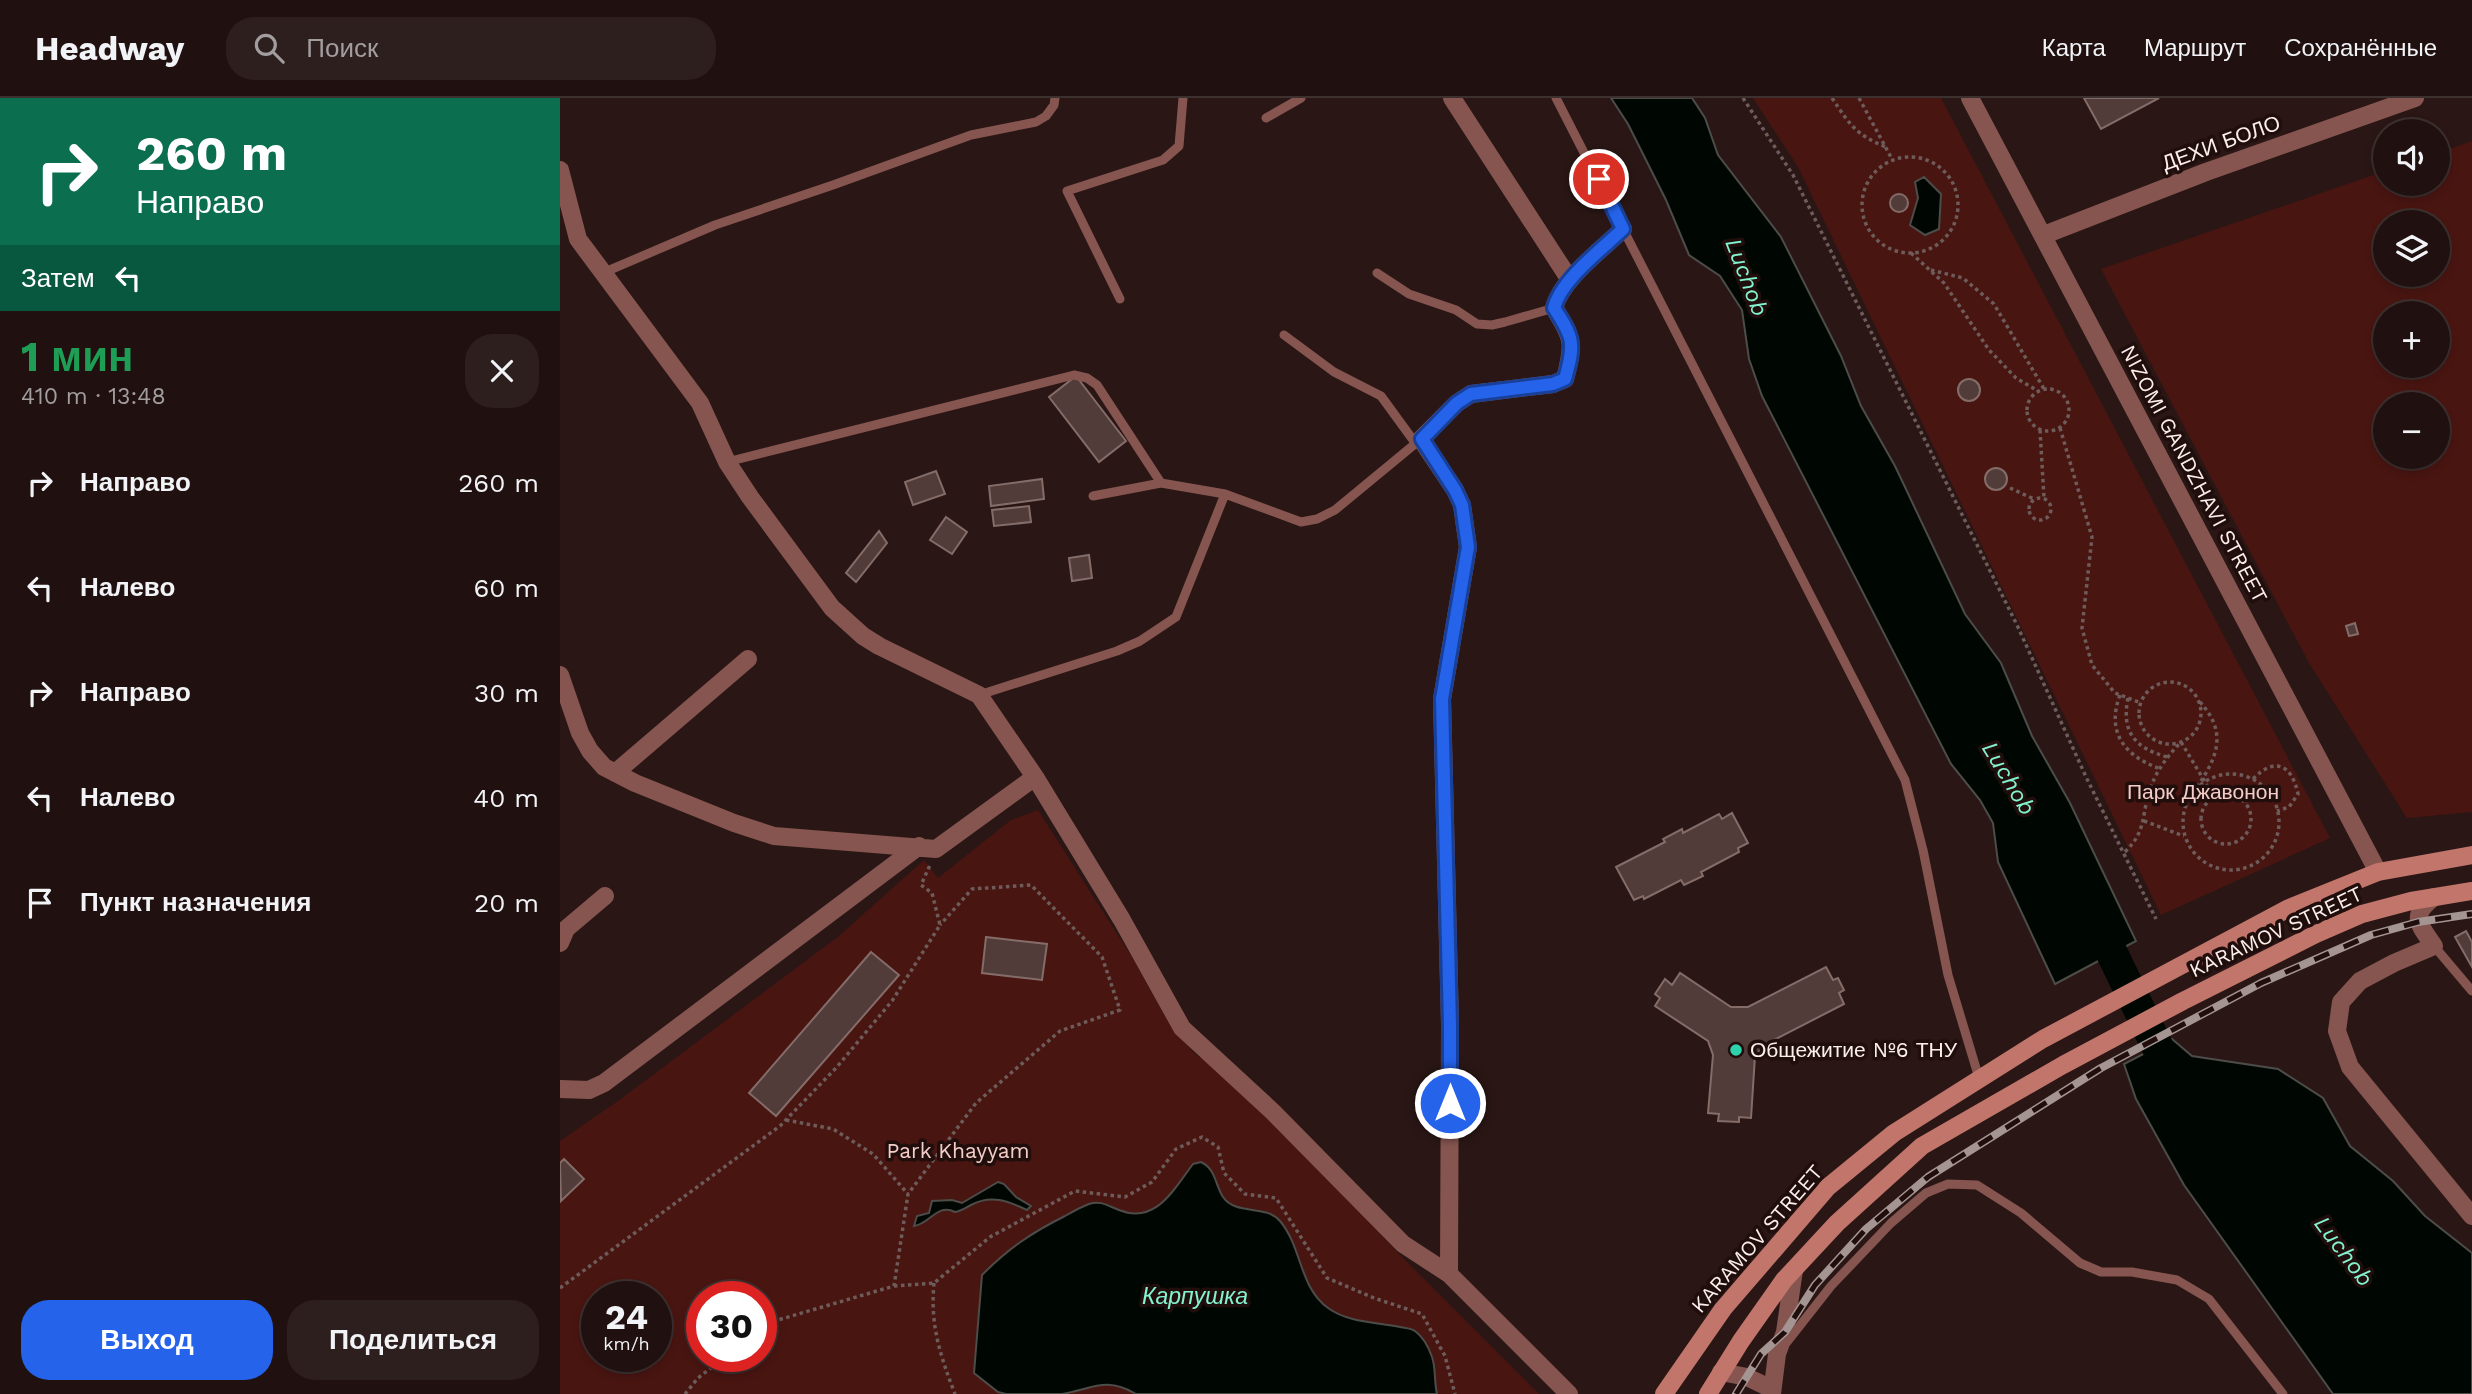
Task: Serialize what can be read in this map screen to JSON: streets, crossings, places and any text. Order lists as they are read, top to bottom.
{
  "streets": {
    "main road": ["KARAMOV STREET"],
    "street": ["ДЕХИ БОЛО", "NIZOMI GANDZHAVI STREET"]
  },
  "crossings": [
    ["ДЕХИ БОЛО", "NIZOMI GANDZHAVI STREET"],
    ["NIZOMI GANDZHAVI STREET", "KARAMOV STREET"]
  ],
  "water": ["Luchob", "Карпушка"],
  "parks": ["Парк Джавонон", "Park Khayyam"],
  "places": ["Общежитие №6 ТНУ"],
  "page": {
    "header": "Headway",
    "search": "Поиск",
    "nav": ["Карта", "Маршрут", "Сохранённые"],
    "turn": ["260 m", "Направо"],
    "map_buttons": ["+", "−"],
    "then": "Затем",
    "heading": ["1 мин", "410 m · 13:48"],
    "list": [
      {
        "name": "Направо",
        "value": "260 m"
      },
      {
        "name": "Налево",
        "value": "60 m"
      },
      {
        "name": "Направо",
        "value": "30 m"
      },
      {
        "name": "Налево",
        "value": "40 m"
      },
      {
        "name": "Пункт назначения",
        "value": "20 m"
      }
    ],
    "speed": "24 km/h",
    "limit": "30",
    "buttons": ["Выход", "Поделиться"]
  }
}
